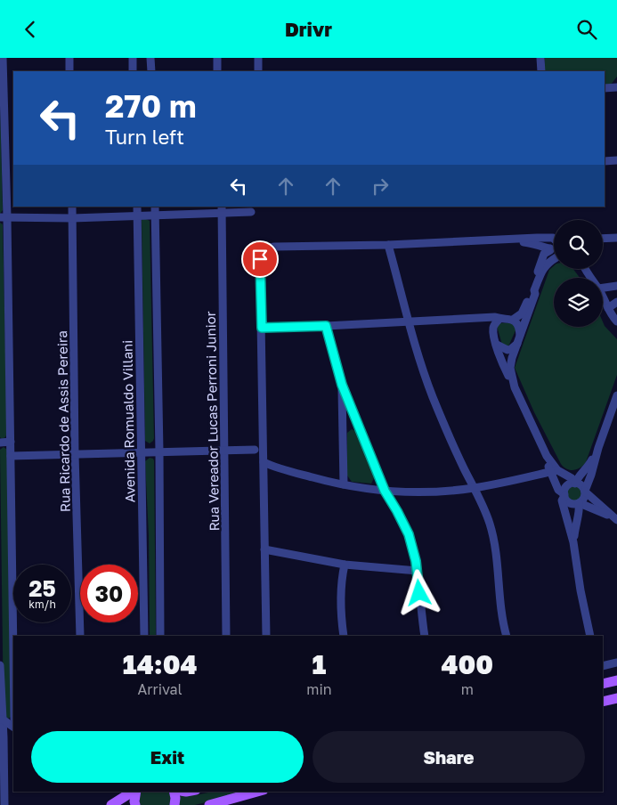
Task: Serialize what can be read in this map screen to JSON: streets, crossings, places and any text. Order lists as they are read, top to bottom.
{
  "streets": {
    "street": ["Rua Ricardo de Assis Pereira", "Avenida Romualdo Villani", "Rua Vereador Lucas Perroni Junior"]
  },
  "page": {
    "header": "Drivr",
    "turn": ["270 m", "Turn left"],
    "speed": "25 km/h",
    "limit": "30",
    "eta": [
      "14:04",
      "Arrival",
      "1",
      "min",
      "400",
      "m"
    ],
    "buttons": ["Exit", "Share"]
  }
}
